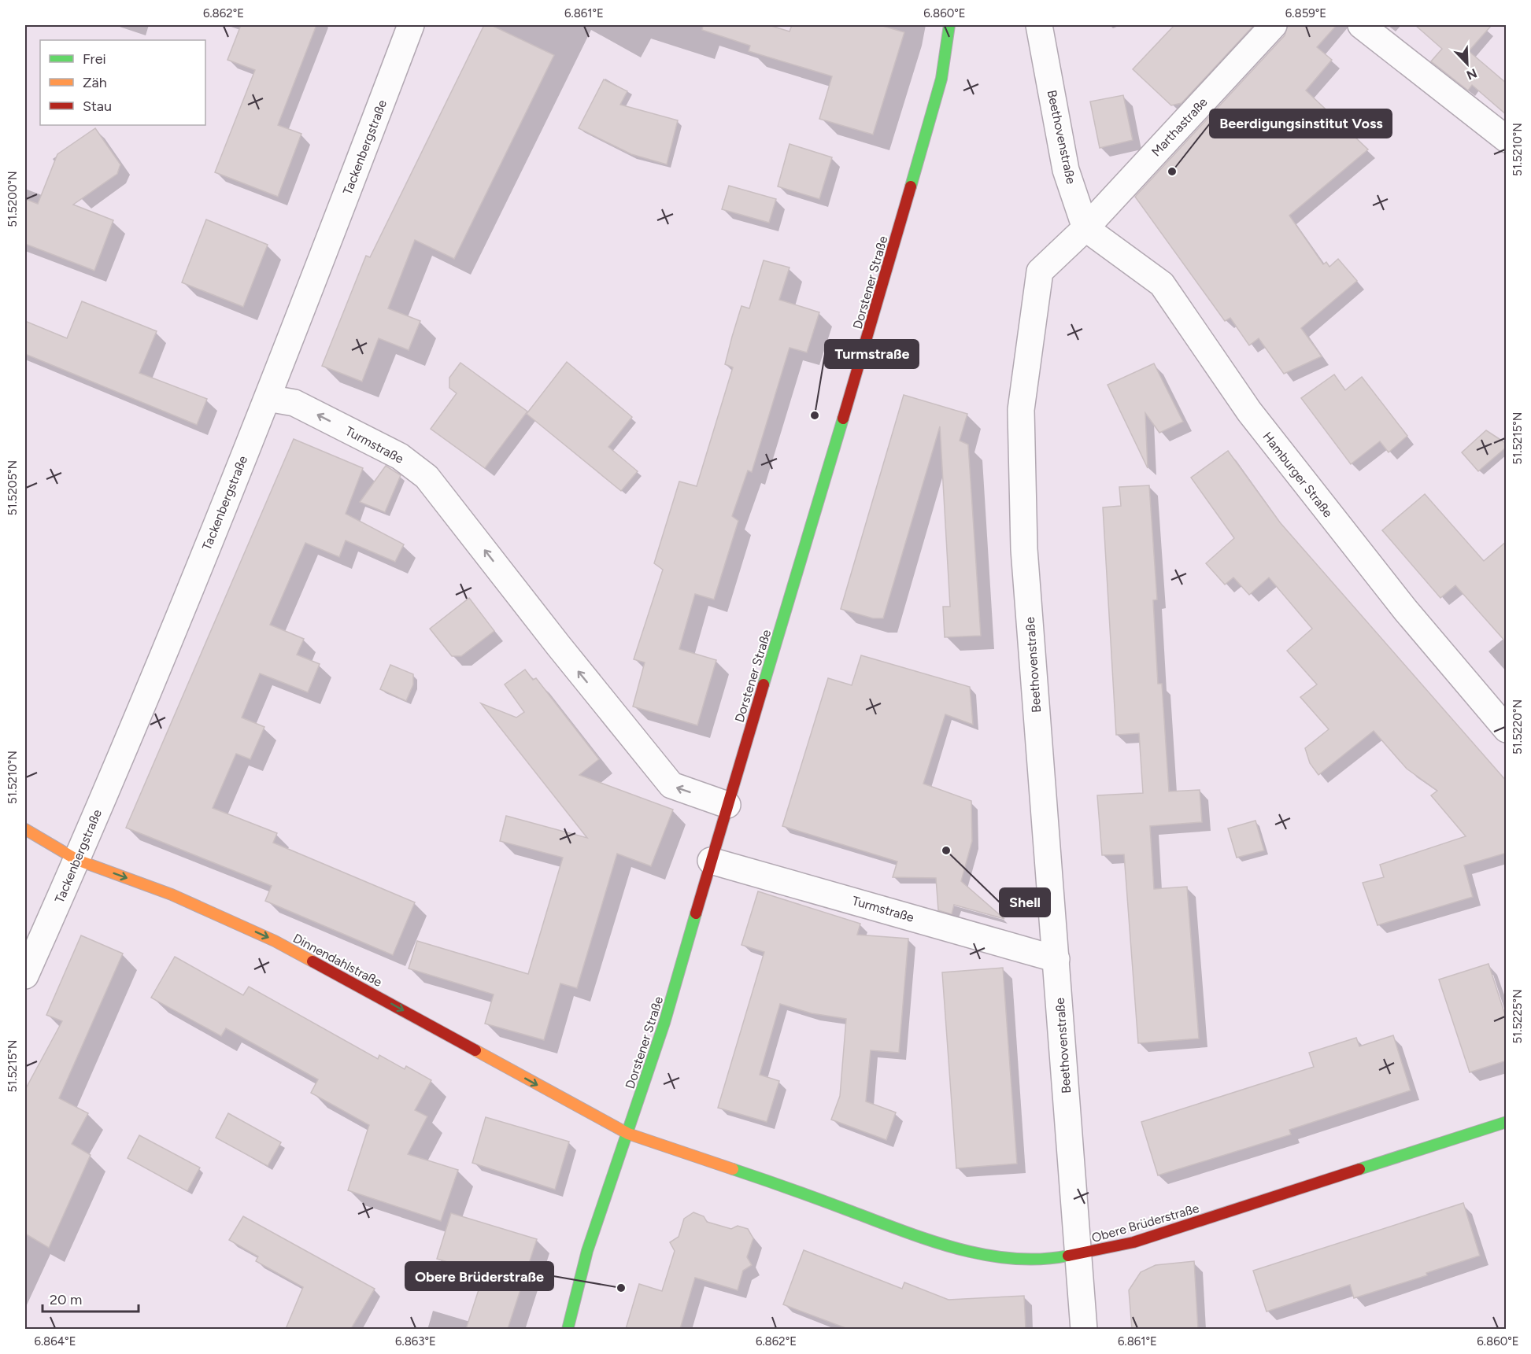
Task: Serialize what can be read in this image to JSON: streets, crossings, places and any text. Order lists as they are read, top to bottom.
{
  "streets": {
    "street": [
      "Marthastraße",
      "Beethovenstraße",
      "Tackenbergstraße",
      "Dorstener Straße",
      "Turmstraße",
      "Hamburger Straße",
      "Dinnendahlstraße",
      "Obere Brüderstraße"
    ]
  },
  "crossings": [
    ["Marthastraße", "Beethovenstraße"],
    ["Marthastraße", "Hamburger Straße"],
    ["Beethovenstraße", "Turmstraße"],
    ["Beethovenstraße", "Hamburger Straße"],
    ["Beethovenstraße", "Obere Brüderstraße"],
    ["Tackenbergstraße", "Turmstraße"],
    ["Tackenbergstraße", "Dinnendahlstraße"],
    ["Dorstener Straße", "Turmstraße"],
    ["Dorstener Straße", "Dinnendahlstraße"],
    ["Dorstener Straße", "Obere Brüderstraße"],
    ["Dinnendahlstraße", "Obere Brüderstraße"]
  ],
  "one_way": ["Turmstraße", "Dinnendahlstraße"],
  "places": [
    "Beerdigungsinstitut Voss",
    "Turmstraße",
    "Shell",
    "Obere Brüderstraße"
  ],
  "legend": ["Frei", "Zäh", "Stau"],
  "scale_bar": "20 m",
  "north": "bottom right",
  "coordinates": [
    "6.862°E",
    "6.861°E",
    "6.860°E",
    "6.859°E",
    "51.5210°N",
    "51.5200°N",
    "51.5215°N",
    "51.5205°N",
    "51.5220°N",
    "51.5225°N",
    "6.864°E",
    "6.863°E"
  ]
}
